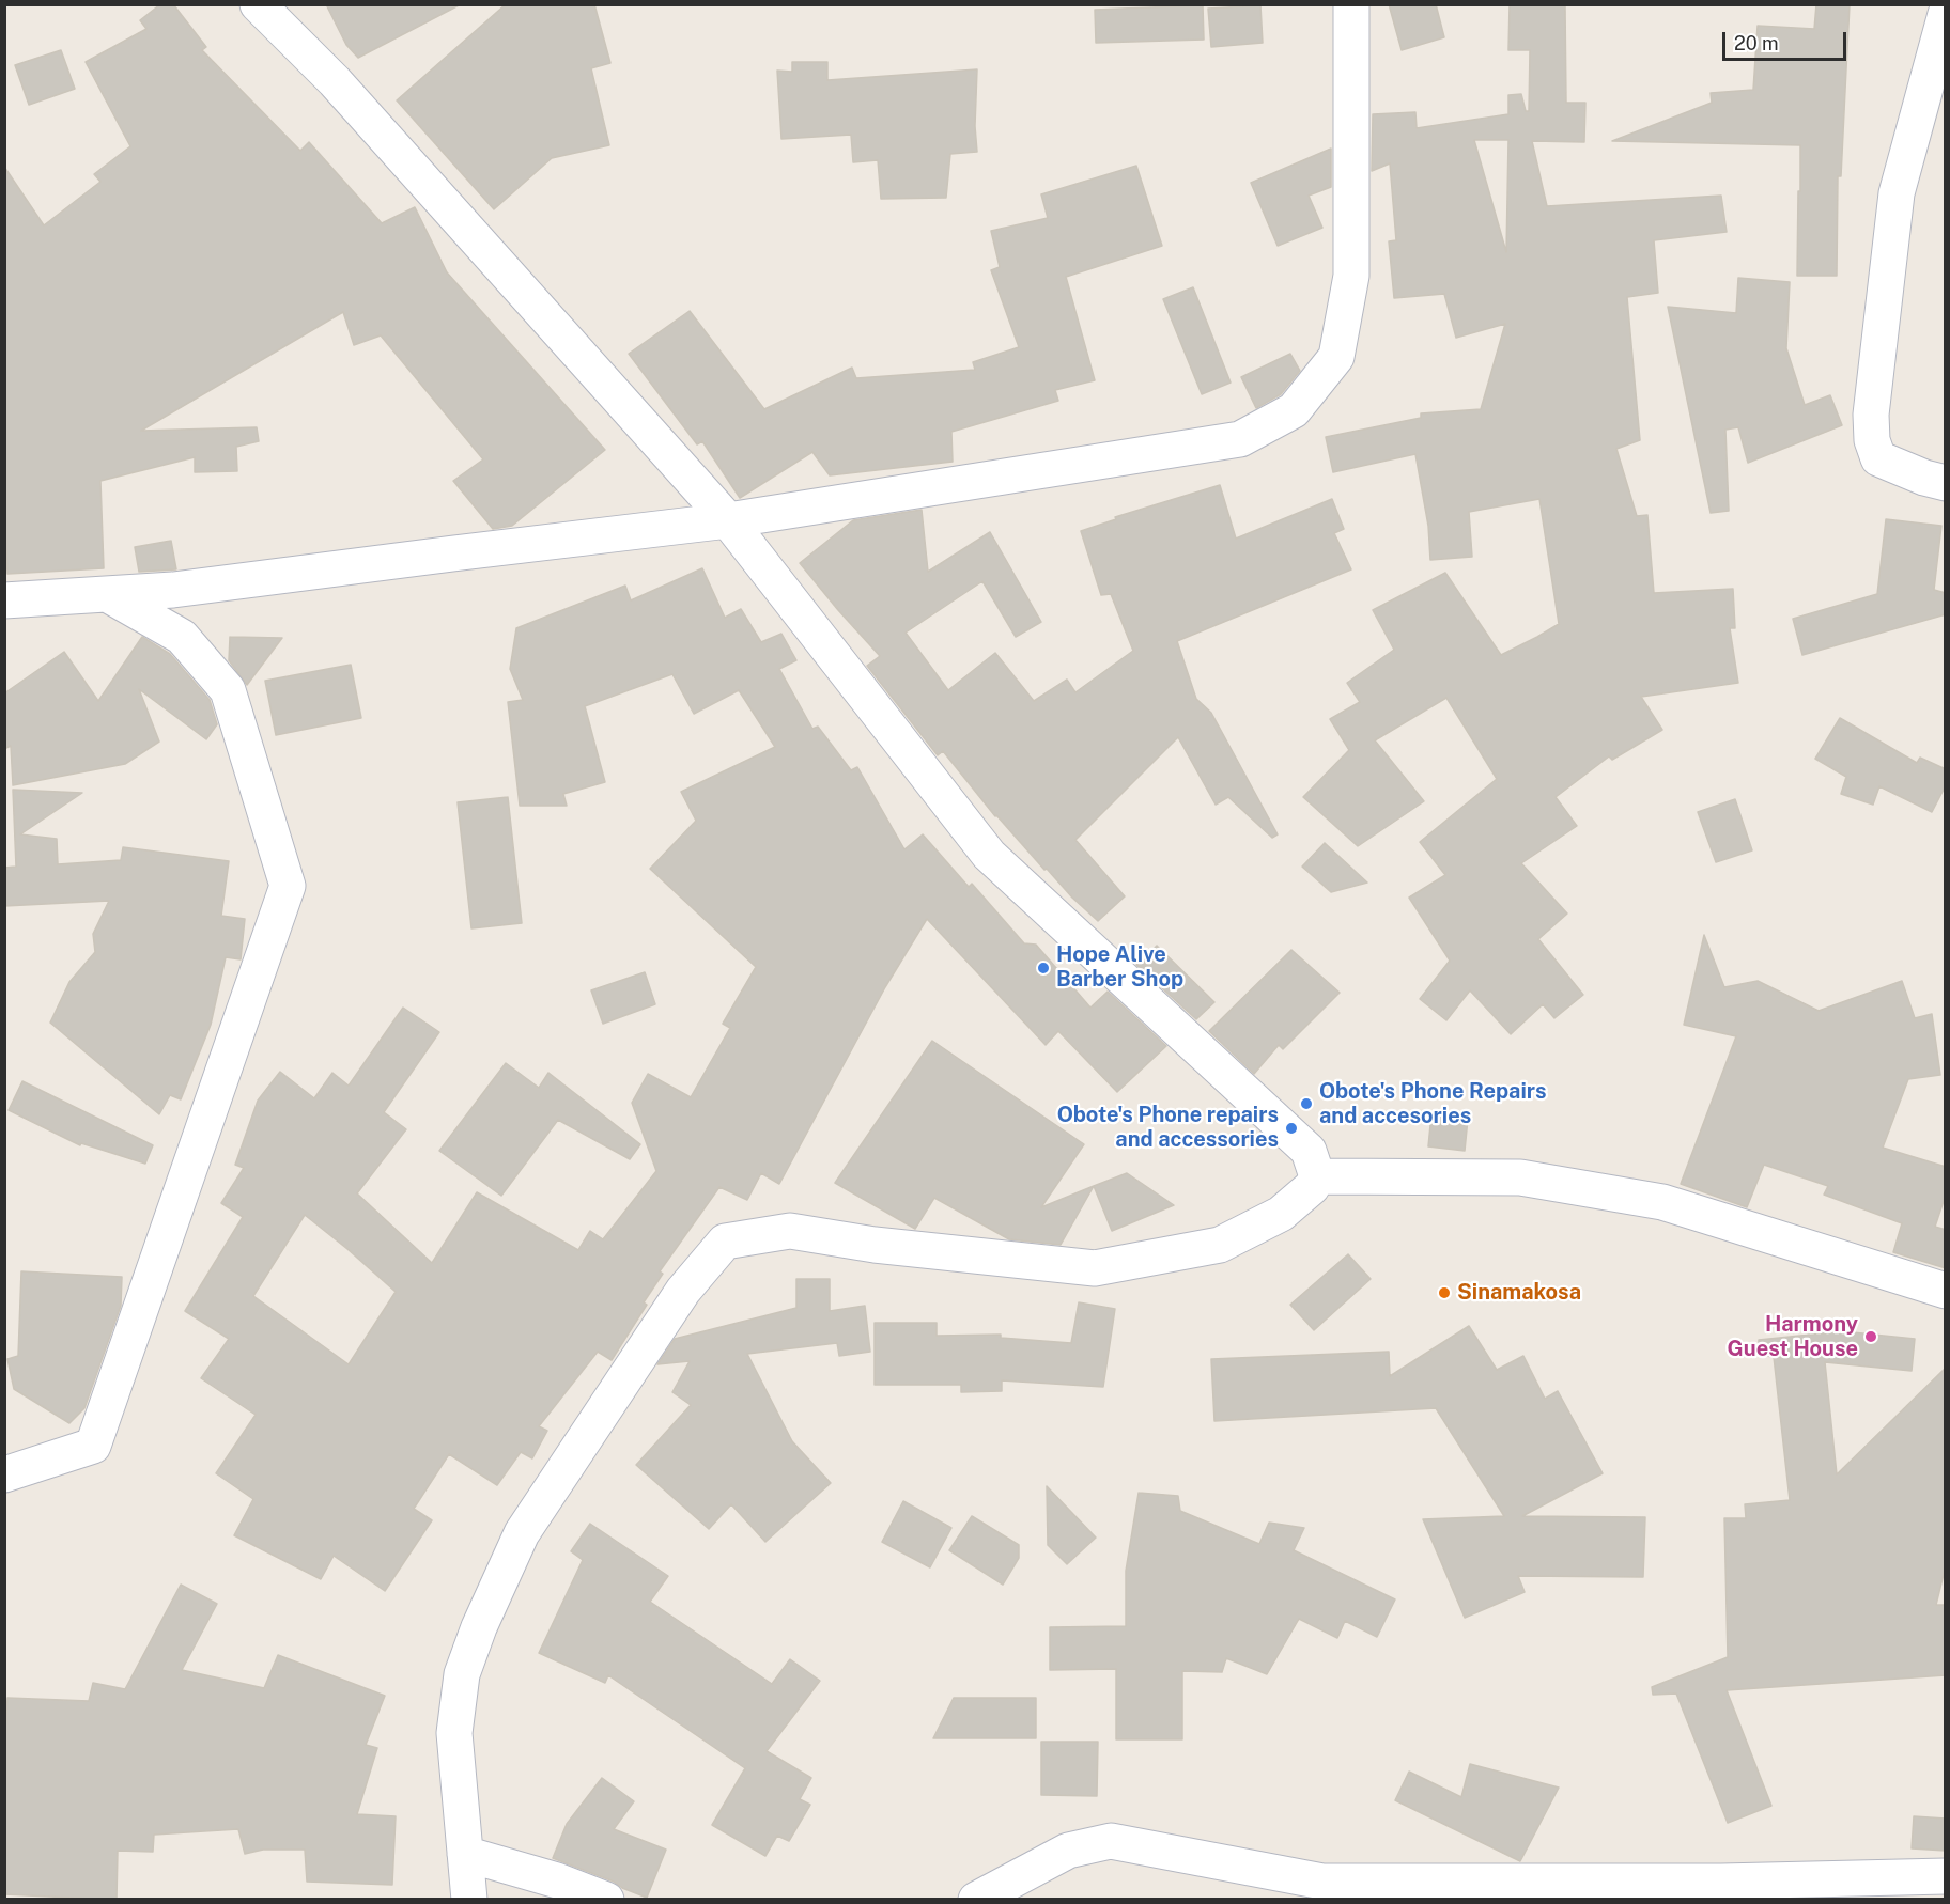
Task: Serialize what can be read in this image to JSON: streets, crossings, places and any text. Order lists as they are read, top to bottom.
{
  "places": [
    "Hope Alive Barber Shop",
    "Obote's Phone Repairs and accesories",
    "Obote's Phone repairs and accessories",
    "Sinamakosa",
    "Harmony Guest House"
  ],
  "scale_bar": "20 m"
}
